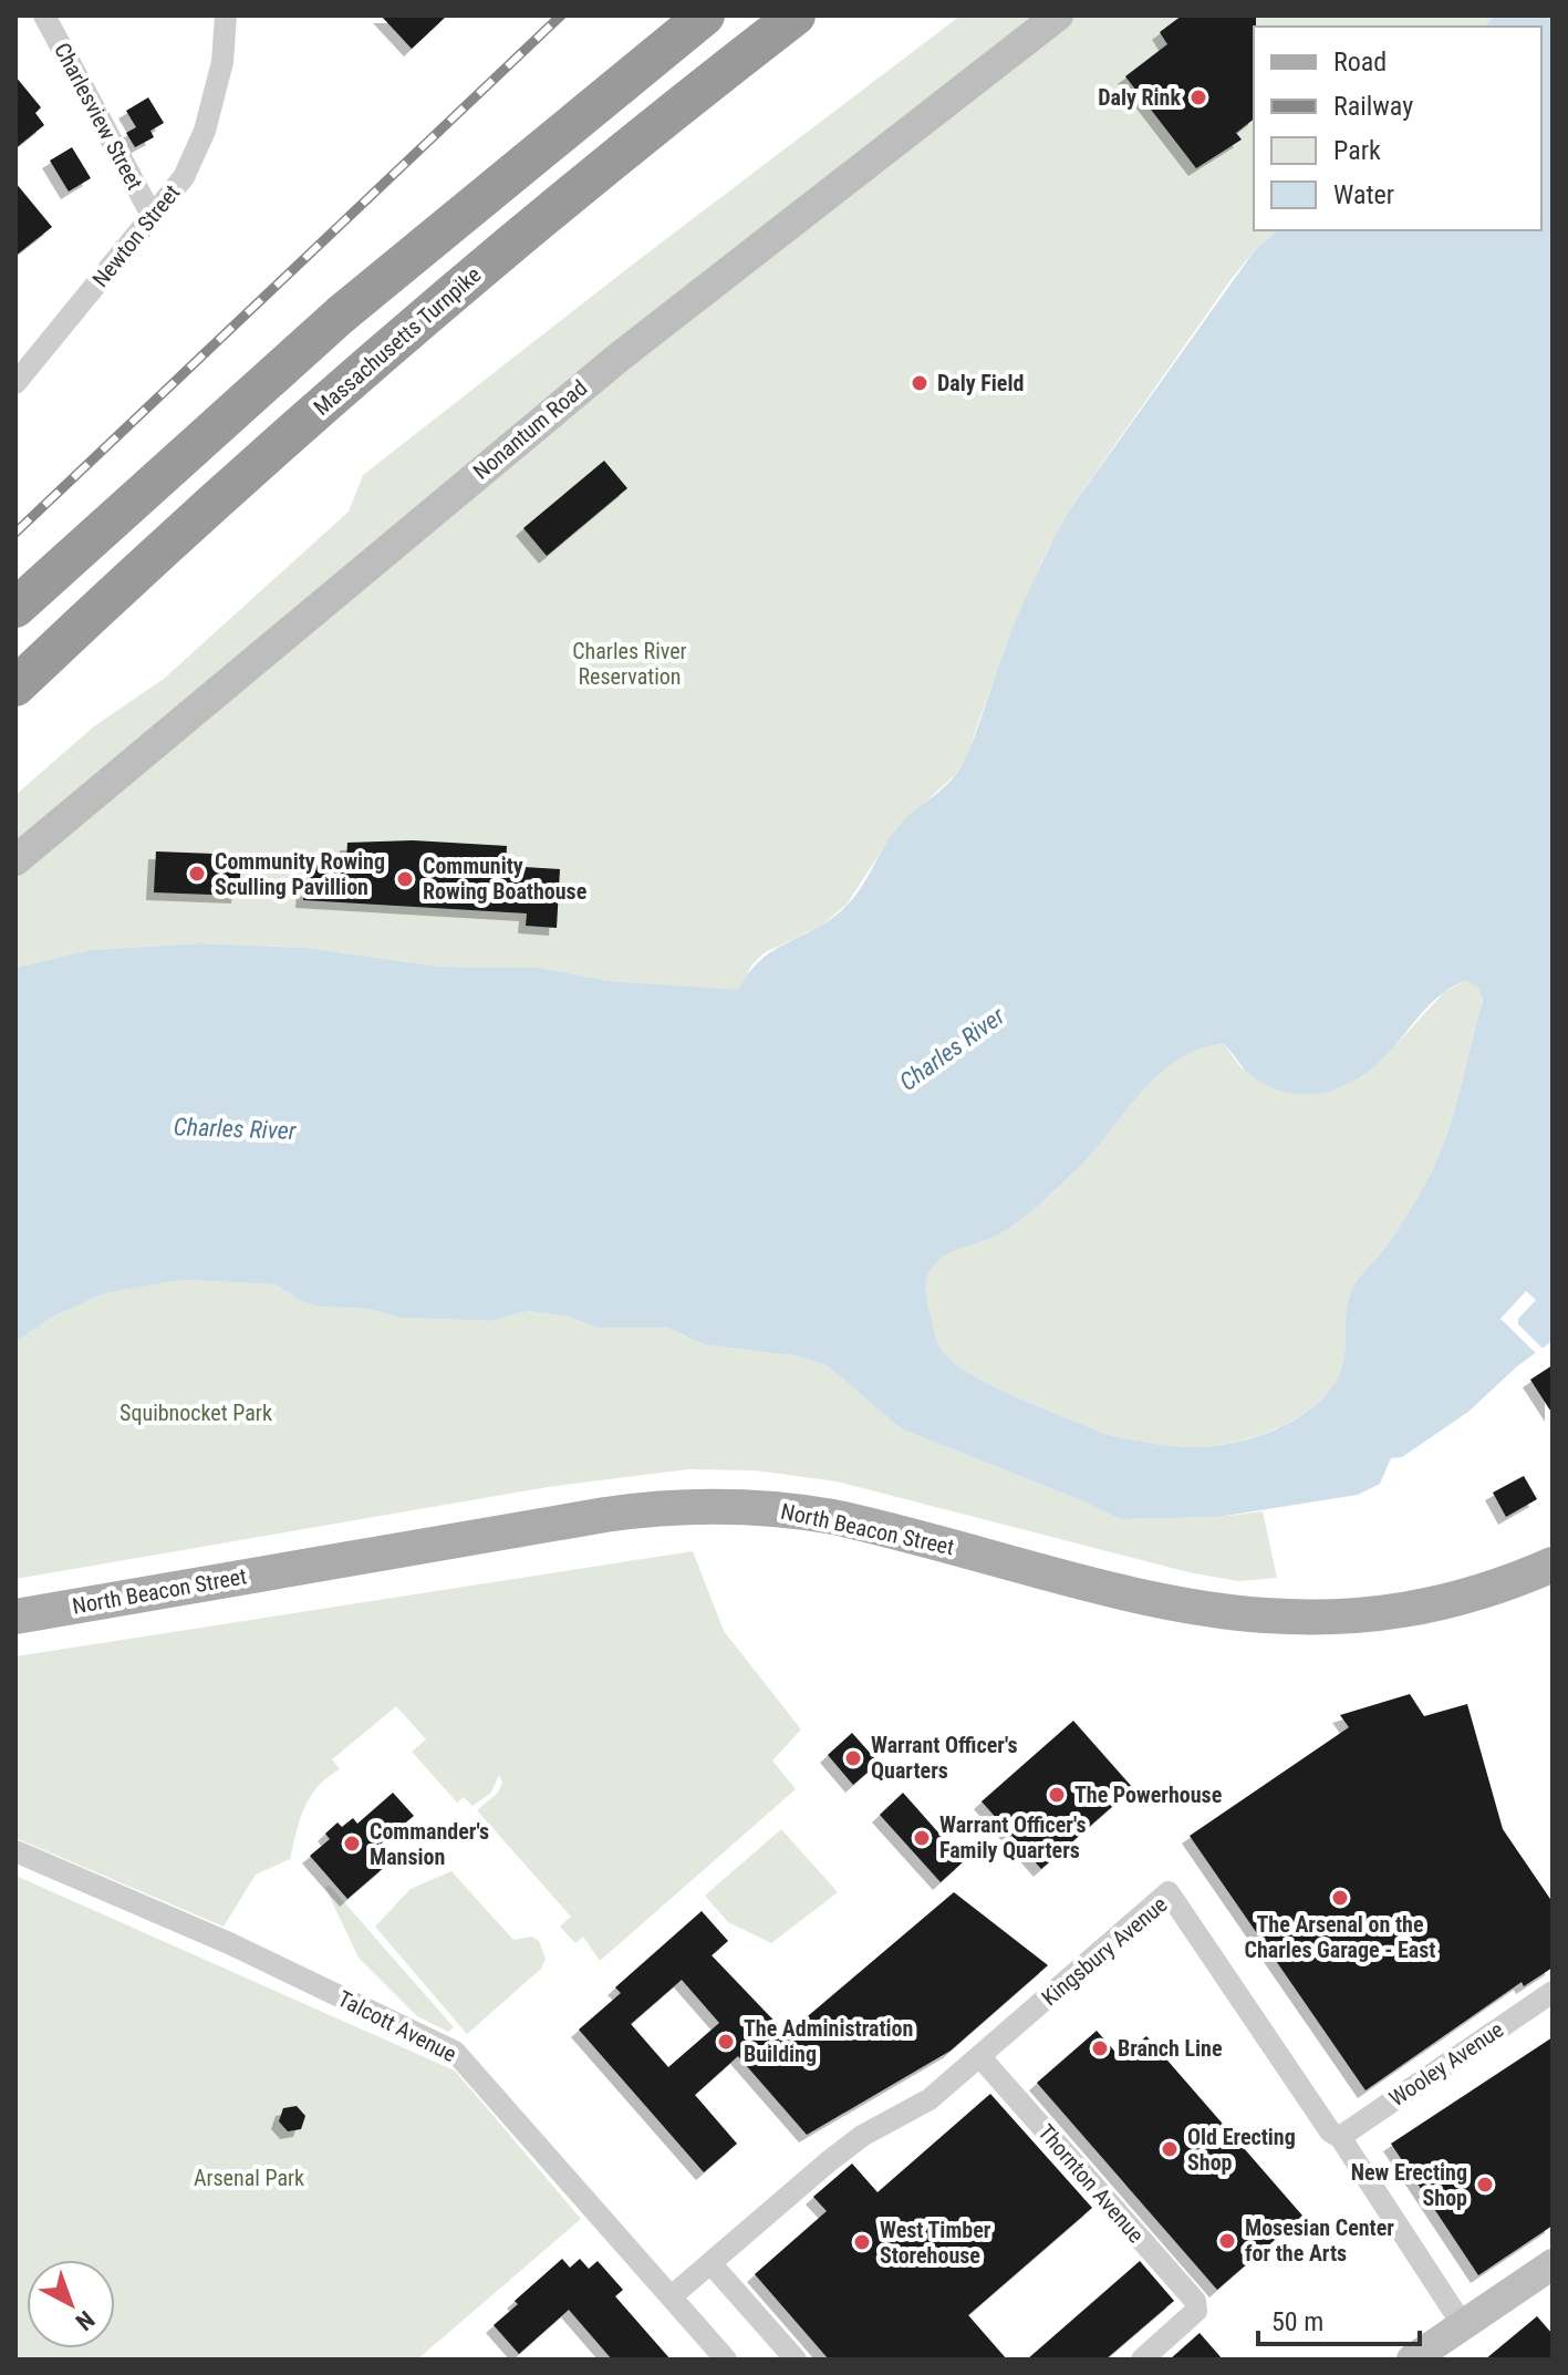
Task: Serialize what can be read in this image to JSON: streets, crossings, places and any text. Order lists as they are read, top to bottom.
{
  "streets": {
    "highway": ["Massachusetts Turnpike"],
    "main road": ["Nonantum Road", "North Beacon Street"],
    "street": [
      "Charlesview Street",
      "Newton Street",
      "Kingsbury Avenue",
      "Talcott Avenue",
      "Wooley Avenue",
      "Thornton Avenue"
    ]
  },
  "crossings": [
    ["Charlesview Street", "Newton Street"],
    ["Kingsbury Avenue", "Talcott Avenue"],
    ["Kingsbury Avenue", "Wooley Avenue"],
    ["Kingsbury Avenue", "Thornton Avenue"]
  ],
  "water": ["Charles River"],
  "parks": ["Charles River Reservation", "Squibnocket Park", "Arsenal Park"],
  "places": [
    "Daly Rink",
    "Daly Field",
    "Community Rowing Sculling Pavillion",
    "Community Rowing Boathouse",
    "Warrant Officer's Quarters",
    "The Powerhouse",
    "Warrant Officer's Family Quarters",
    "Commander's Mansion",
    "The Arsenal on the Charles Garage - East",
    "The Administration Building",
    "Branch Line",
    "Old Erecting Shop",
    "New Erecting Shop",
    "Mosesian Center for the Arts",
    "West Timber Storehouse"
  ],
  "legend": [
    "Road",
    "Railway",
    "Park",
    "Water"
  ],
  "scale_bar": "50 m",
  "north": "bottom right"
}
